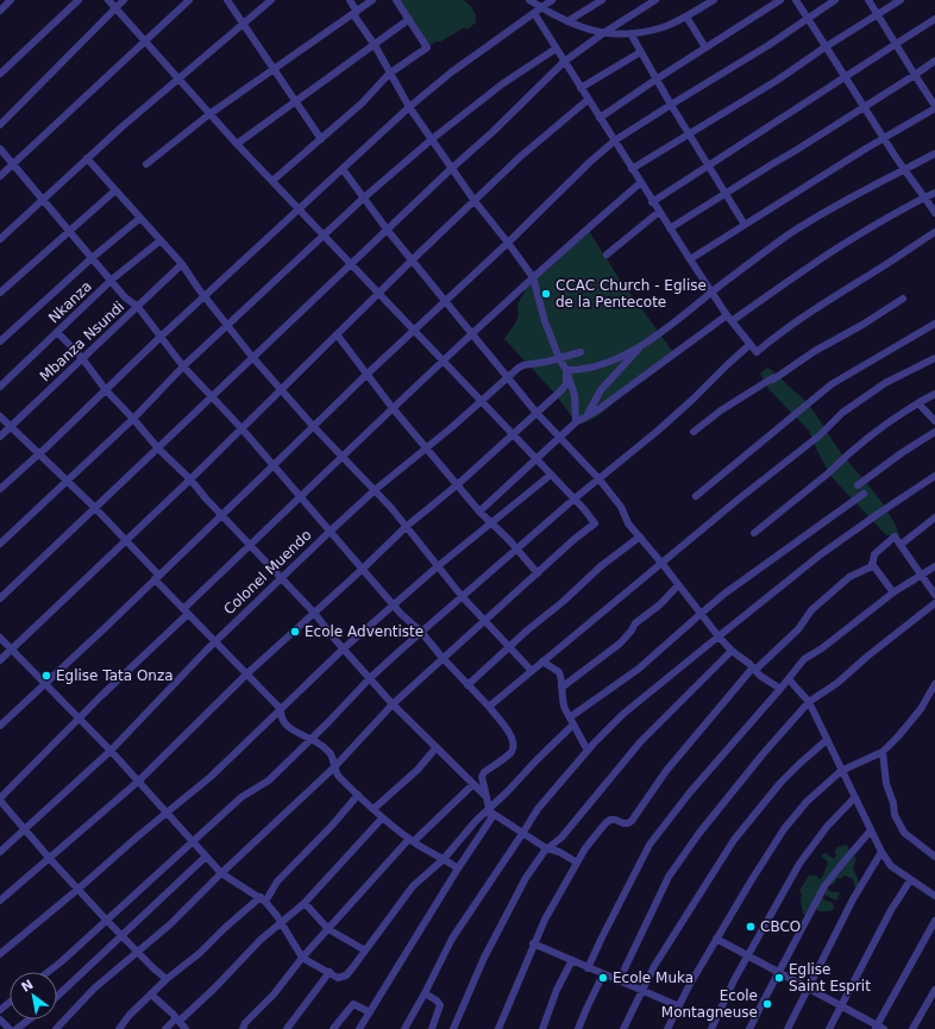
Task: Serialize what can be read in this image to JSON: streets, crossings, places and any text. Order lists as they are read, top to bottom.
{
  "streets": {
    "street": ["Nkanza", "Mbanza Nsundi", "Colonel Muendo"]
  },
  "places": [
    "CCAC Church - Eglise de la Pentecote",
    "Ecole Adventiste",
    "Eglise Tata Onza",
    "CBCO",
    "Ecole Muka",
    "Eglise Saint Esprit",
    "Ecole Montagneuse"
  ],
  "north": "top left"
}
